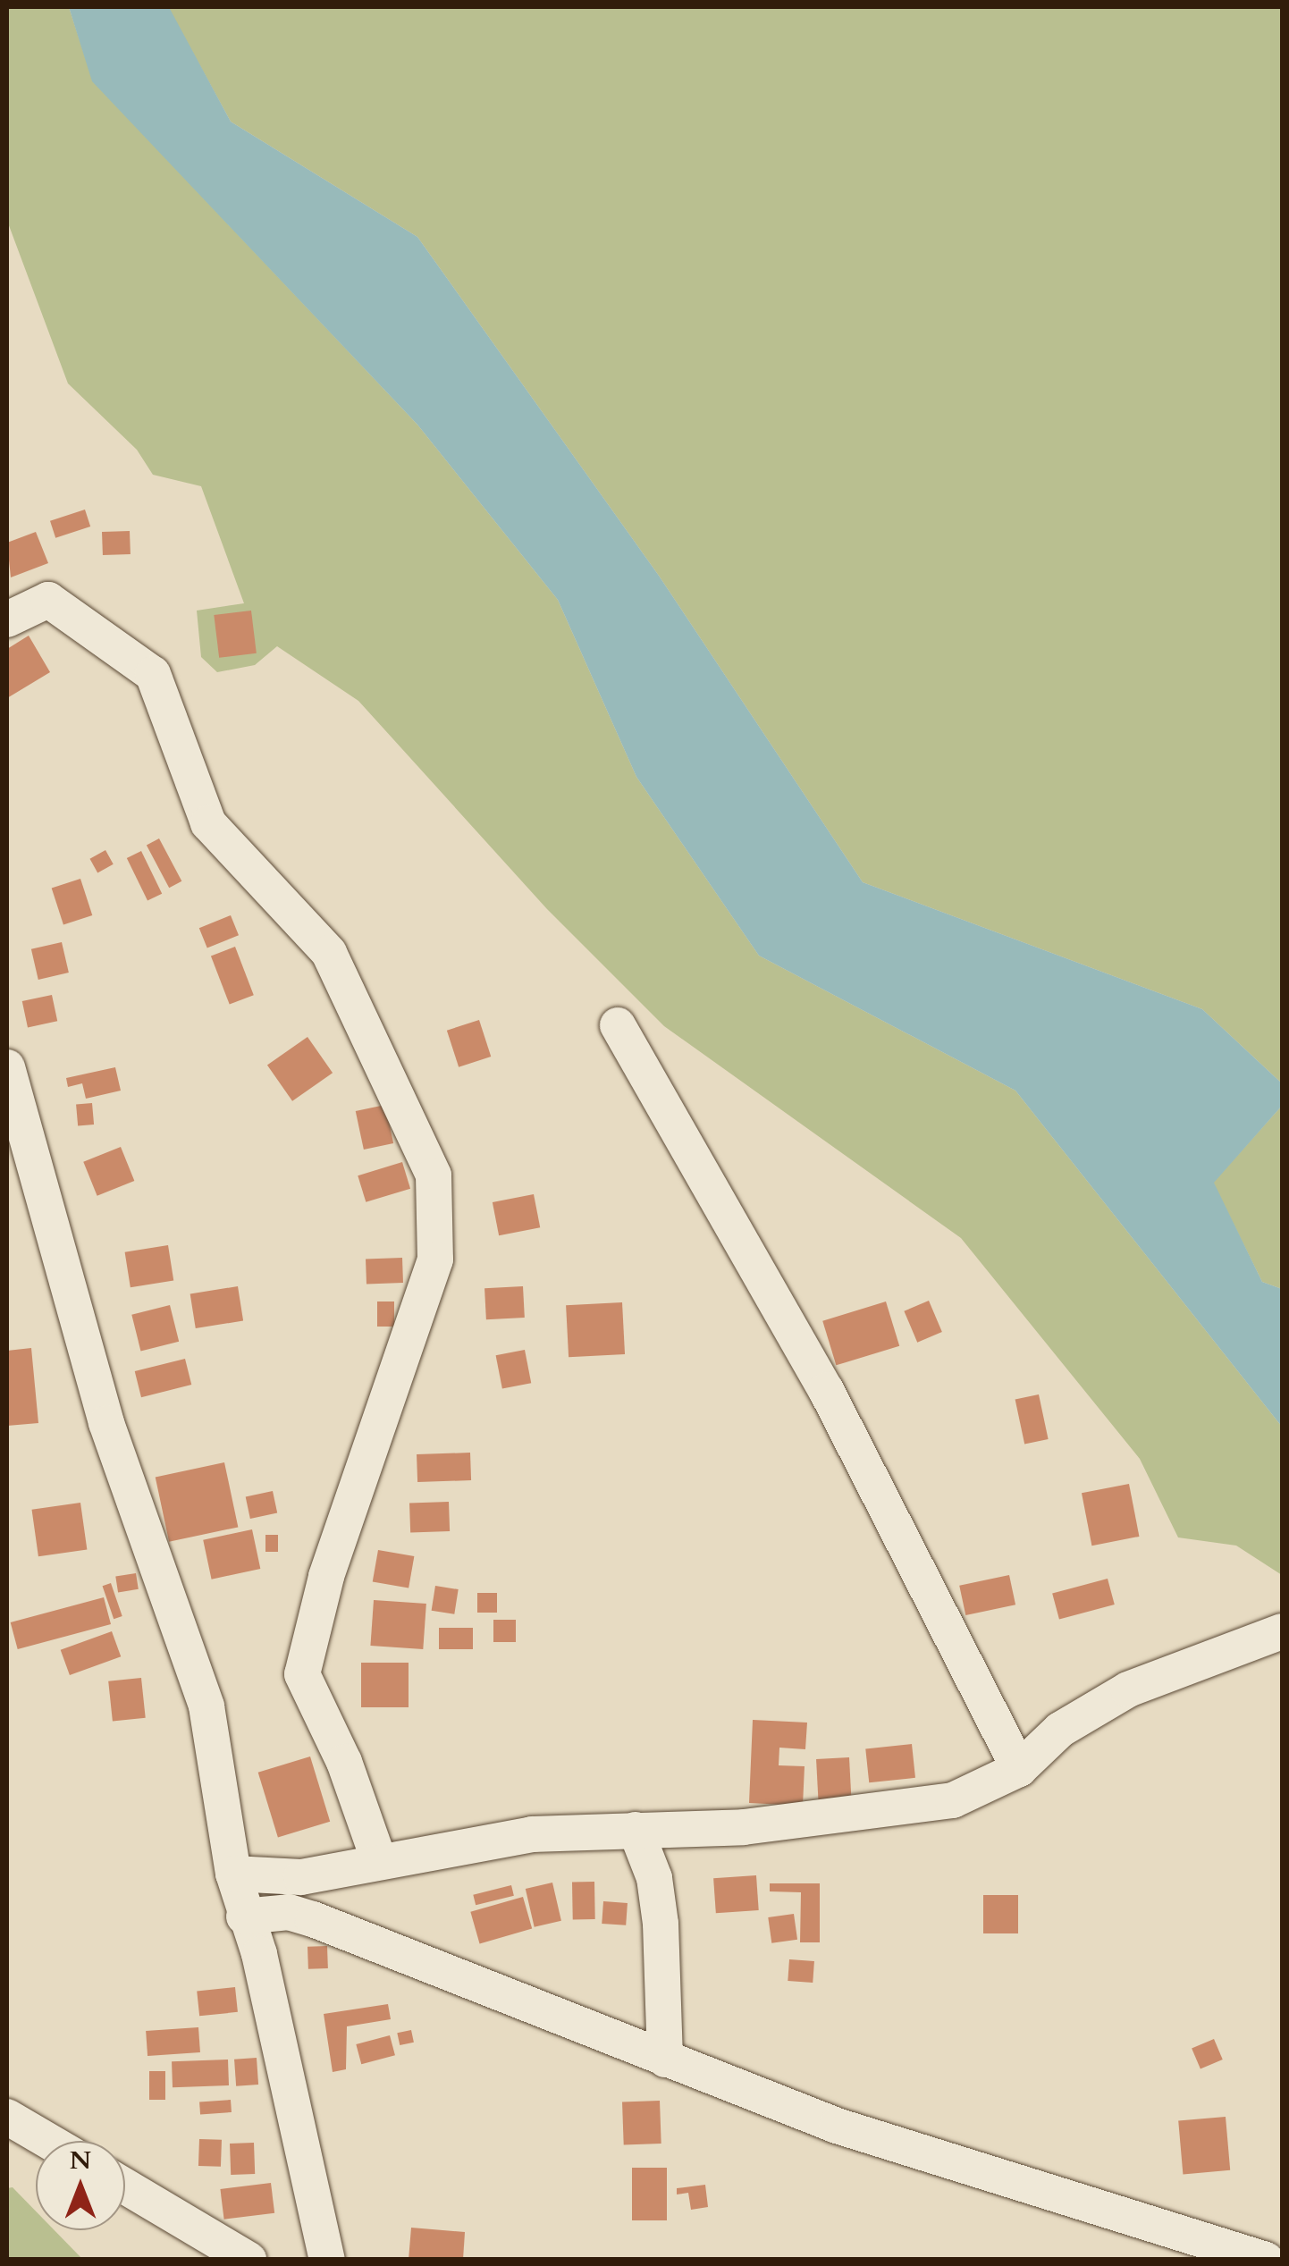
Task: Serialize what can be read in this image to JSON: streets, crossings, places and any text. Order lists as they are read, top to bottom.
{
  "north": "top"
}
